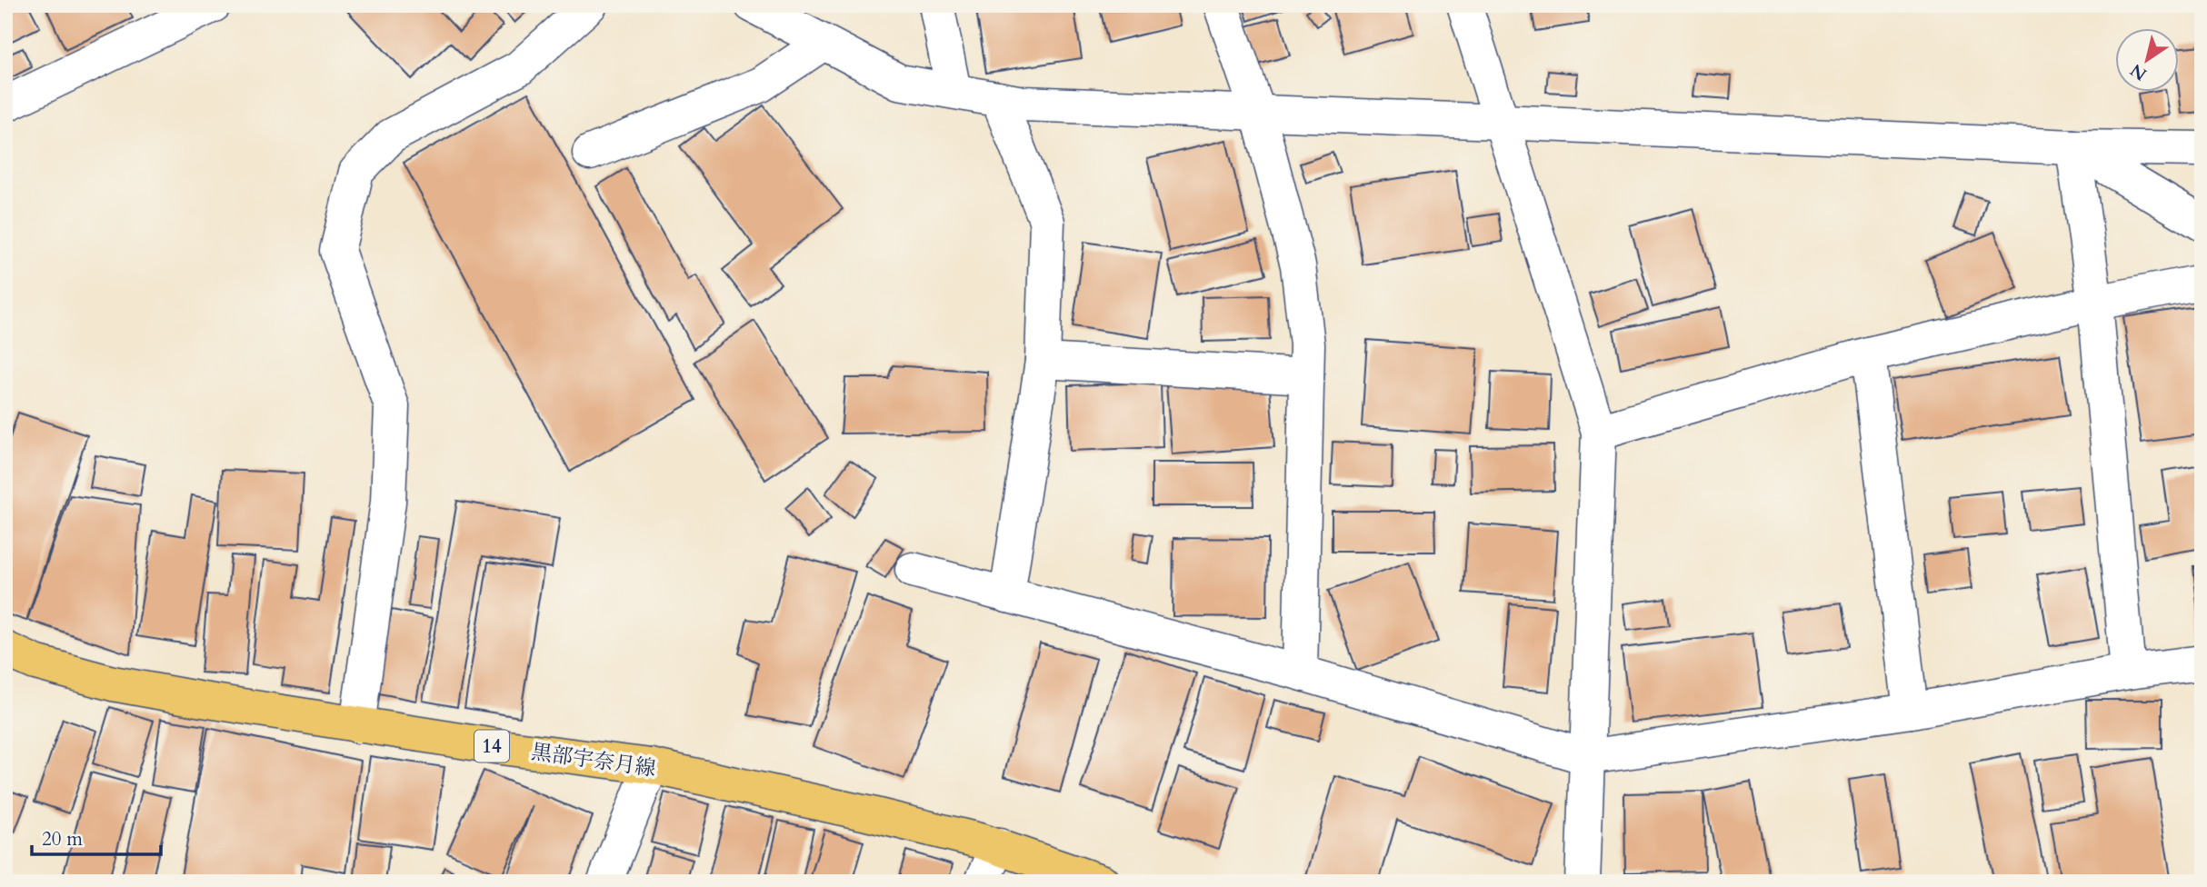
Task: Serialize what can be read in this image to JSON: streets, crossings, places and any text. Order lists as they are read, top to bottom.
{
  "streets": {
    "main road": ["14", "黒部宇奈月線"]
  },
  "scale_bar": "20 m",
  "north": "bottom left"
}
